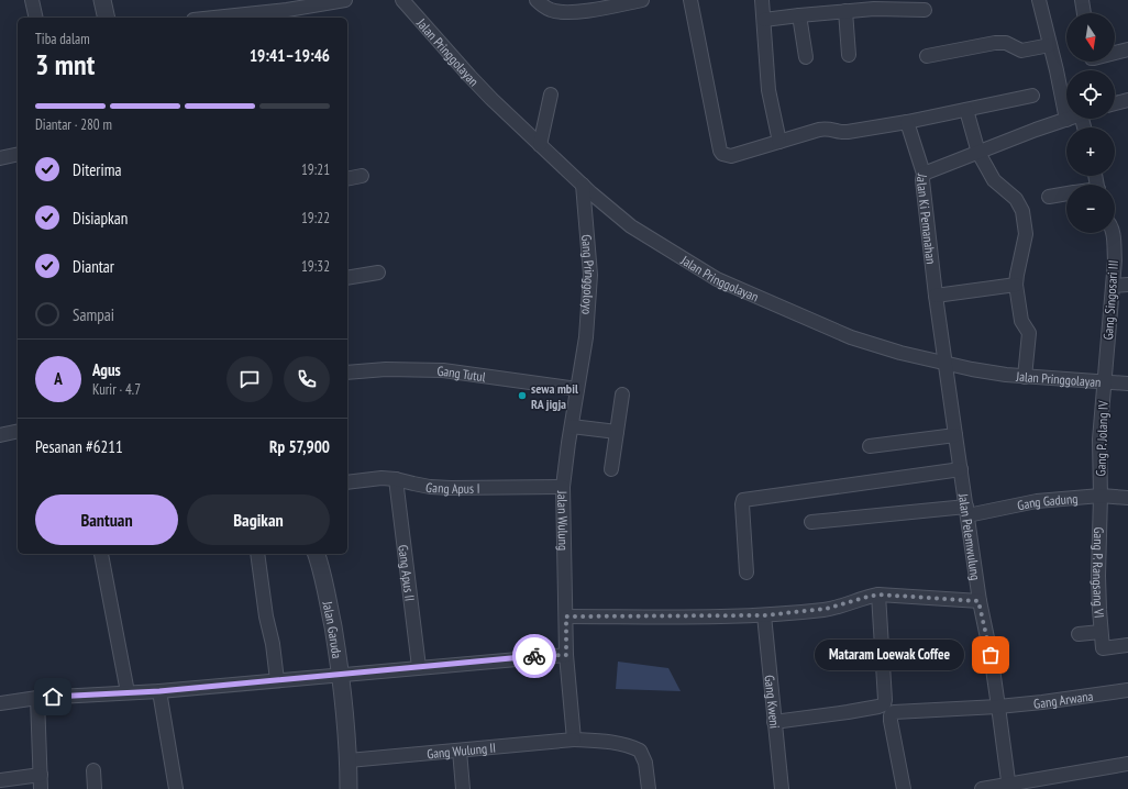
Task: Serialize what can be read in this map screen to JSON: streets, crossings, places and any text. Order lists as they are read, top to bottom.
{
  "streets": {
    "street": [
      "Jalan Pringgolayan",
      "Jalan Ki Pemanahan",
      "Gang Pringgoloyo",
      "Gang Singosari III",
      "Gang Tutul",
      "Gang P. Jolang IV",
      "Gang Apus I",
      "Gang Gadung",
      "Jalan Wulung",
      "Jalan Pelemwulung",
      "Gang Apus II",
      "Gang P. Rangsang VI",
      "Jalan Garuda",
      "Gang Arwana",
      "Gang Kweni",
      "Gang Wulung II"
    ]
  },
  "crossings": [
    ["Jalan Pringgolayan", "Jalan Ki Pemanahan"],
    ["Jalan Pringgolayan", "Gang Pringgoloyo"],
    ["Jalan Pringgolayan", "Gang Singosari III"],
    ["Jalan Pringgolayan", "Gang P. Jolang IV"],
    ["Jalan Pringgolayan", "Jalan Pelemwulung"],
    ["Jalan Ki Pemanahan", "Jalan Pelemwulung"],
    ["Gang Pringgoloyo", "Gang Tutul"],
    ["Gang Pringgoloyo", "Jalan Wulung"],
    ["Gang Singosari III", "Gang P. Jolang IV"],
    ["Gang Tutul", "Jalan Wulung"],
    ["Gang P. Jolang IV", "Gang Gadung"],
    ["Gang P. Jolang IV", "Gang P. Rangsang VI"],
    ["Gang Apus I", "Jalan Wulung"],
    ["Gang Apus I", "Gang Apus II"],
    ["Gang Gadung", "Jalan Pelemwulung"],
    ["Gang Gadung", "Gang P. Rangsang VI"],
    ["Jalan Wulung", "Gang Wulung II"],
    ["Jalan Pelemwulung", "Gang Arwana"],
    ["Jalan Garuda", "Gang Wulung II"]
  ],
  "places": ["sewa mbil RA jigja", "Mataram Loewak Coffee"],
  "north": "bottom",
  "page": {
    "map_buttons": ["+", "−"],
    "heading": ["3 mnt", "Tiba dalam", "19:41–19:46"],
    "panel": [
      "Agus",
      "Kurir · 4.7",
      "Pesanan #6211",
      "Rp 57,900"
    ],
    "bar": "Diantar · 280 m",
    "list": [
      ["Diterima", "19:21"],
      ["Disiapkan", "19:22"],
      ["Diantar", "19:32"],
      "Sampai"
    ],
    "round": "A",
    "buttons": ["Bantuan", "Bagikan"],
    "bubble": "Mataram Loewak Coffee"
  }
}
